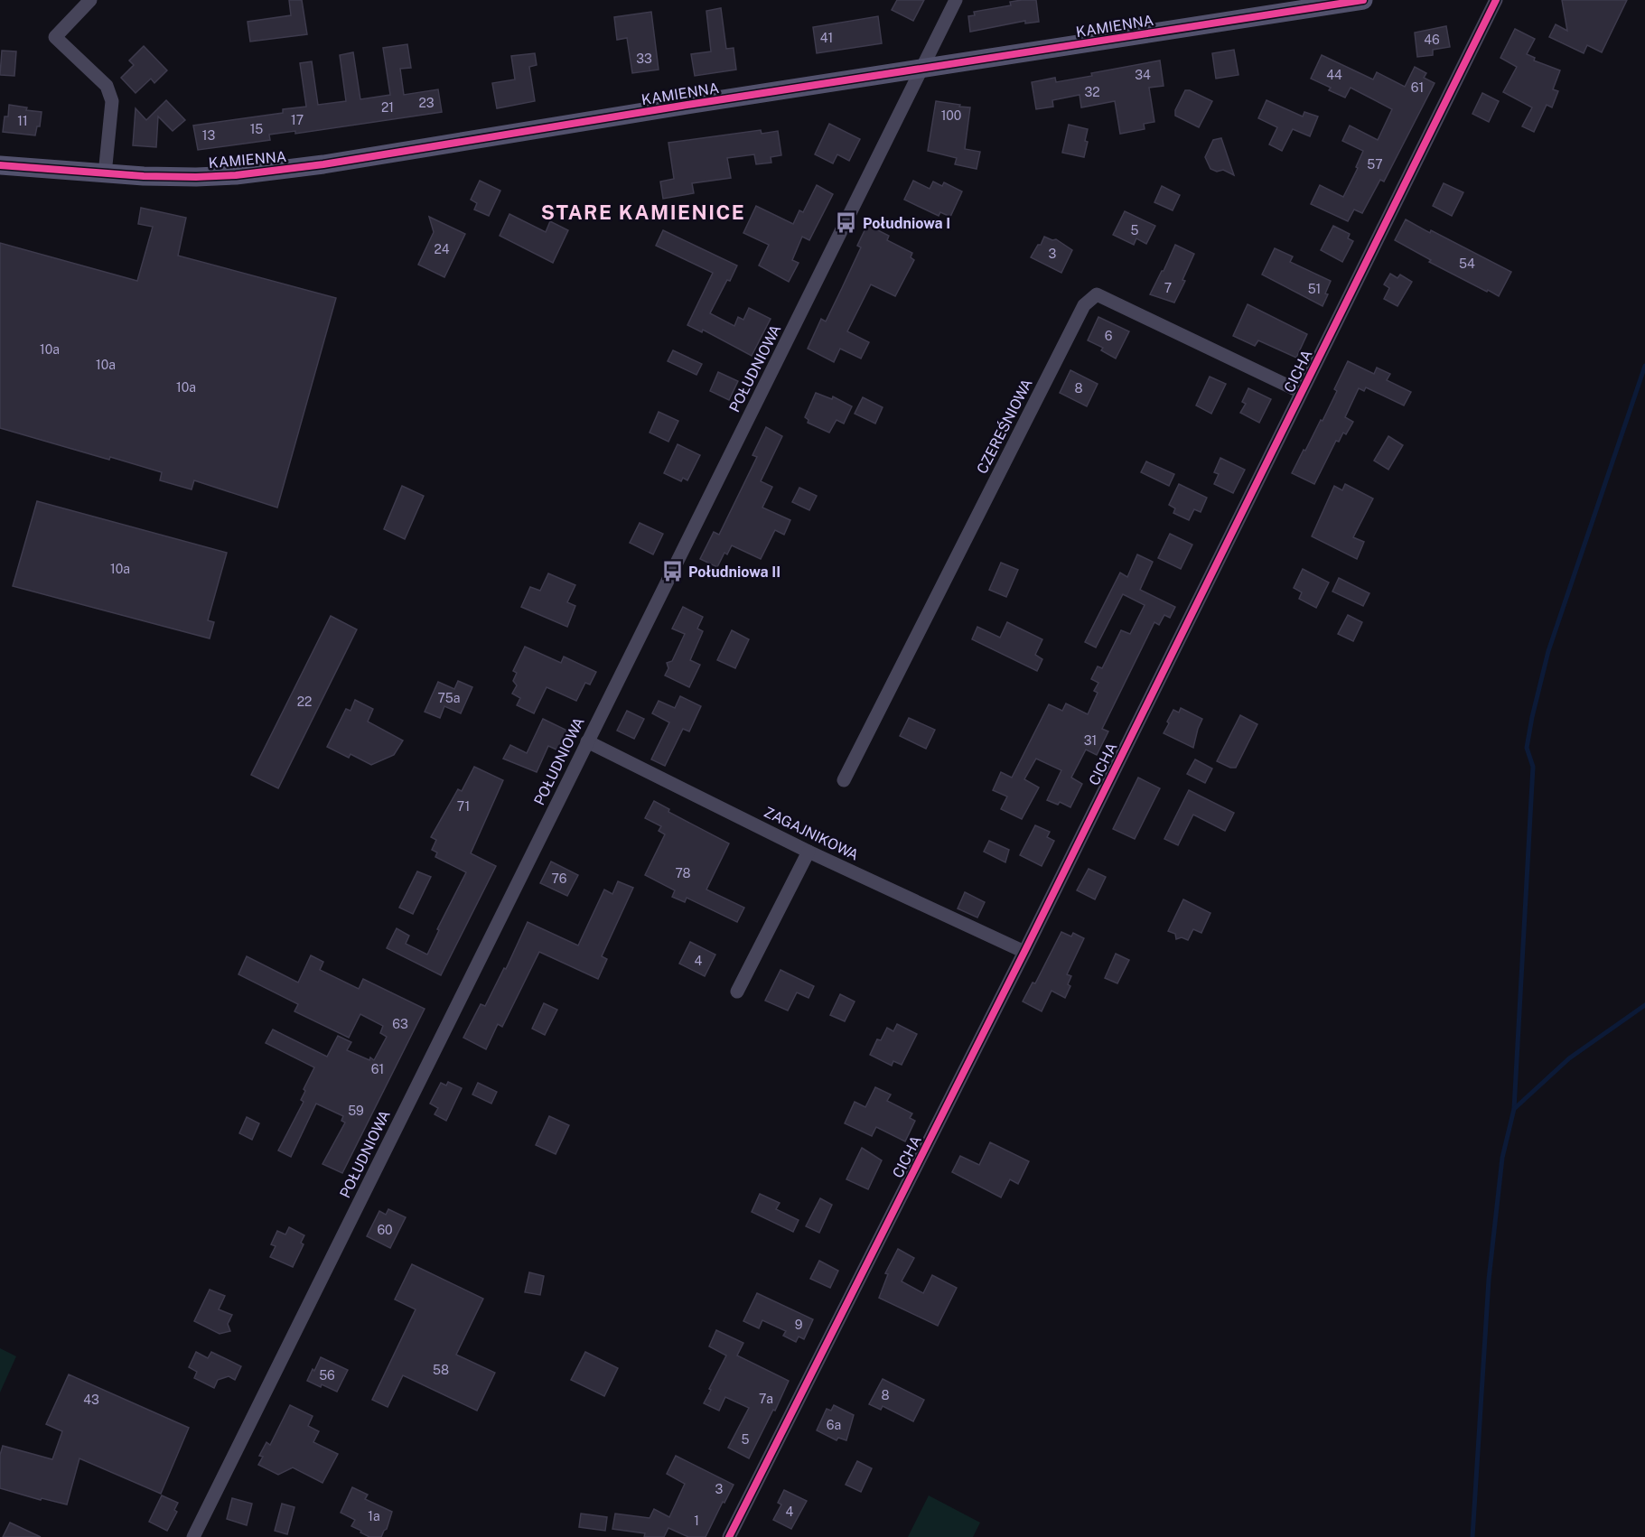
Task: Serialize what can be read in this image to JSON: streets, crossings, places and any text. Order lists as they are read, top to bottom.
{
  "streets": {
    "street": [
      "KAMIENNA",
      "POŁUDNIOWA",
      "CICHA",
      "CZEREŚNIOWA",
      "ZAGAJNIKOWA"
    ]
  },
  "crossings": [
    ["KAMIENNA", "POŁUDNIOWA"],
    ["POŁUDNIOWA", "ZAGAJNIKOWA"],
    ["CICHA", "CZEREŚNIOWA"],
    ["CICHA", "ZAGAJNIKOWA"]
  ],
  "districts": ["STARE KAMIENICE"],
  "places": {
    "bus stop": ["Południowa I", "Południowa II"]
  },
  "house_numbers": [
    "41",
    "46",
    "33",
    "34",
    "44",
    "61",
    "32",
    "23",
    "21",
    "100",
    "17",
    "11",
    "15",
    "13",
    "57",
    "5",
    "24",
    "3",
    "54",
    "7",
    "51",
    "6",
    "10a",
    "10a",
    "10a",
    "8",
    "10a",
    "75a",
    "22",
    "31",
    "71",
    "78",
    "76",
    "4",
    "63",
    "61",
    "59",
    "60",
    "9",
    "58",
    "56",
    "8",
    "7a",
    "43",
    "6a",
    "5",
    "3",
    "4",
    "1a",
    "1"
  ]
}
